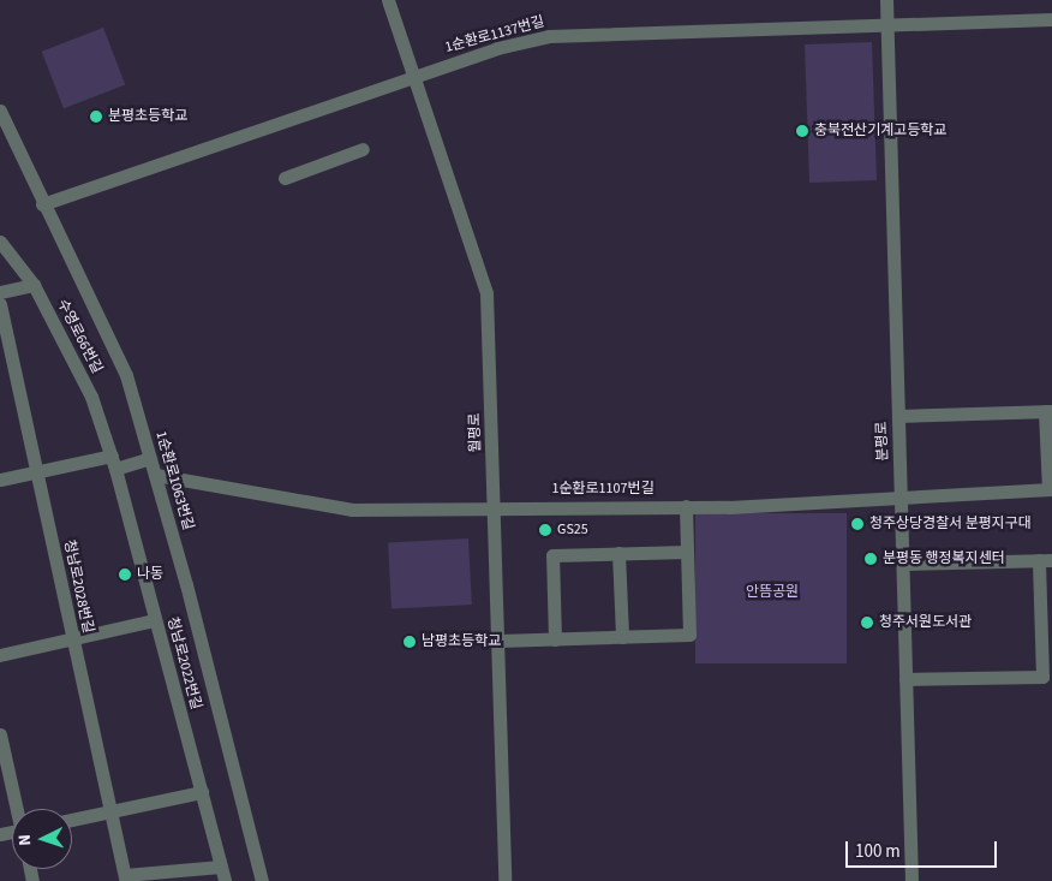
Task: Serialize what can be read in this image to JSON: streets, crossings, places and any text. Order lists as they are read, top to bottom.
{
  "streets": {
    "street": [
      "1순환로1137번길",
      "수영로66번길",
      "월평로",
      "분평로",
      "1순환로1063번길",
      "1순환로1107번길",
      "청남로2028번길",
      "청남로2022번길"
    ]
  },
  "crossings": [
    ["1순환로1137번길", "월평로"],
    ["1순환로1137번길", "분평로"],
    ["1순환로1137번길", "1순환로1063번길"],
    ["수영로66번길", "청남로2022번길"],
    ["월평로", "1순환로1107번길"],
    ["분평로", "1순환로1107번길"],
    ["1순환로1063번길", "1순환로1107번길"],
    ["청남로2028번길", "청남로2022번길"]
  ],
  "parks": ["안뜸공원"],
  "places": [
    "분평초등학교",
    "충북전산기계고등학교",
    "청주상당경찰서 분평지구대",
    "GS25",
    "분평동 행정복지센터",
    "나동",
    "청주서원도서관",
    "남평초등학교"
  ],
  "scale_bar": "100 m",
  "north": "left"
}
